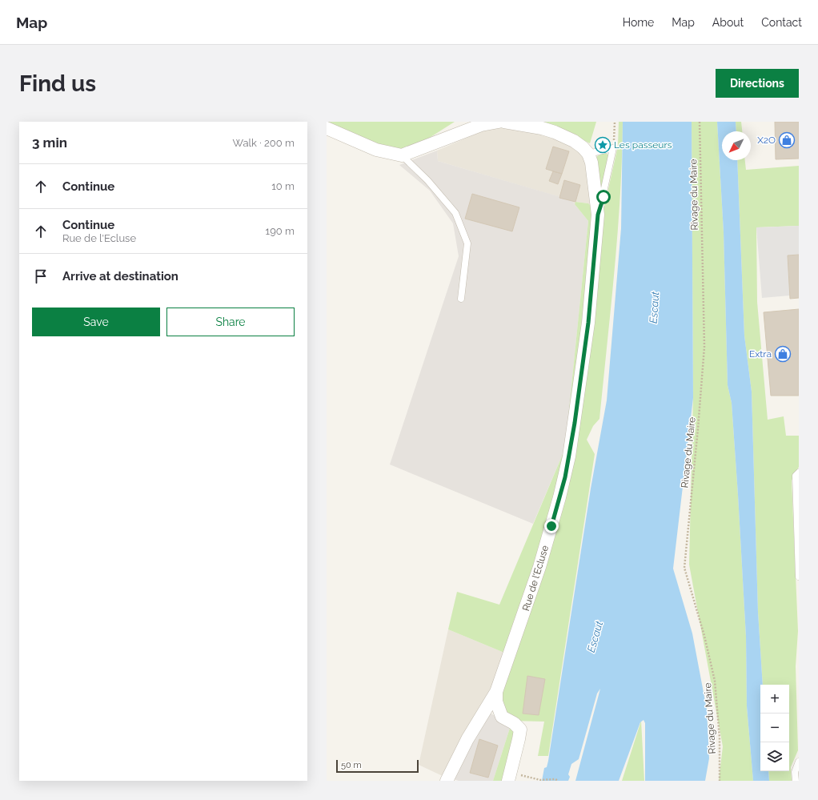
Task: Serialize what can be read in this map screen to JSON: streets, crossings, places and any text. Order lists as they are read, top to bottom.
{
  "streets": {
    "street": ["Rue de l'Ecluse"],
    "path": ["Rivage du Maire"]
  },
  "water": ["Escaut"],
  "places": {
    "shop": ["X2O", "Extra"],
    "place": ["Les passeurs"]
  },
  "scale_bar": "50 m",
  "north": "bottom left",
  "page": {
    "header": "Map",
    "nav": [
      "Home",
      "Map",
      "About",
      "Contact"
    ],
    "buttons": [
      "Directions",
      ["Save", "Share"]
    ],
    "title": "Find us",
    "heading": ["3 min", "Walk · 200 m"],
    "list": [
      ["Continue", "10 m"],
      ["Continue", "Rue de l'Ecluse", "190 m"],
      "Arrive at destination"
    ],
    "map_buttons": ["+", "−"],
    "scale": "50 m"
  }
}
